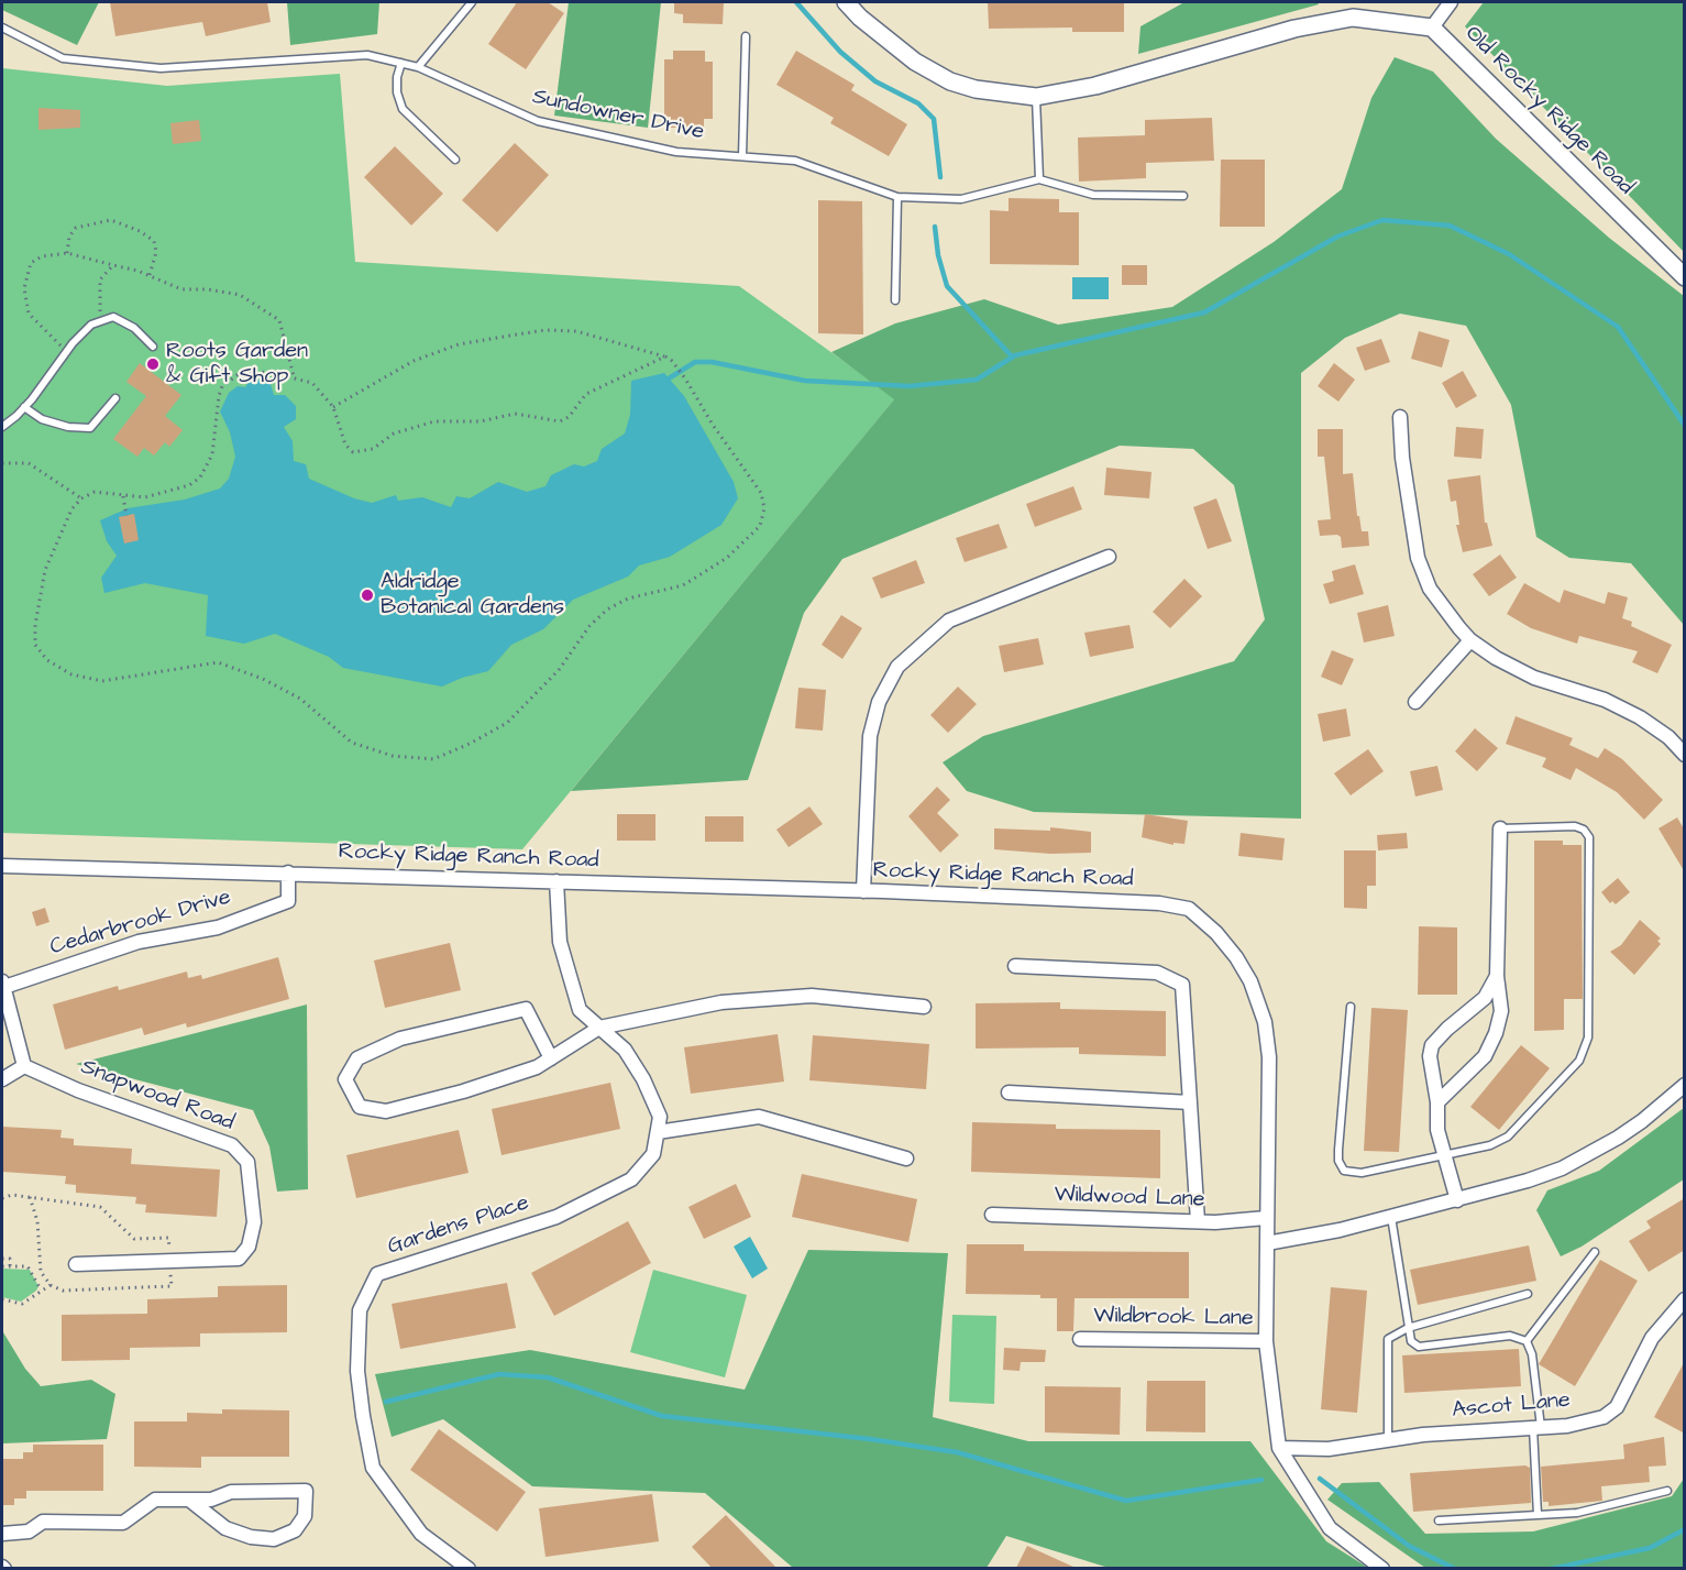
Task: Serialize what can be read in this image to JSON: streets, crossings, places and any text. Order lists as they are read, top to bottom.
{
  "streets": {
    "street": [
      "Old Rocky Ridge Road",
      "Rocky Ridge Ranch Road",
      "Cedarbrook Drive",
      "Snapwood Road",
      "Wildwood Lane",
      "Gardens Place",
      "Wildbrook Lane",
      "Ascot Lane"
    ],
    "lane": ["Sundowner Drive"]
  },
  "crossings": [
    ["Rocky Ridge Ranch Road", "Cedarbrook Drive"],
    ["Rocky Ridge Ranch Road", "Wildwood Lane"],
    ["Rocky Ridge Ranch Road", "Gardens Place"],
    ["Rocky Ridge Ranch Road", "Wildbrook Lane"],
    ["Rocky Ridge Ranch Road", "Ascot Lane"],
    ["Cedarbrook Drive", "Snapwood Road"]
  ],
  "places": ["Roots Garden & Gift Shop", "Aldridge Botanical Gardens"]
}
